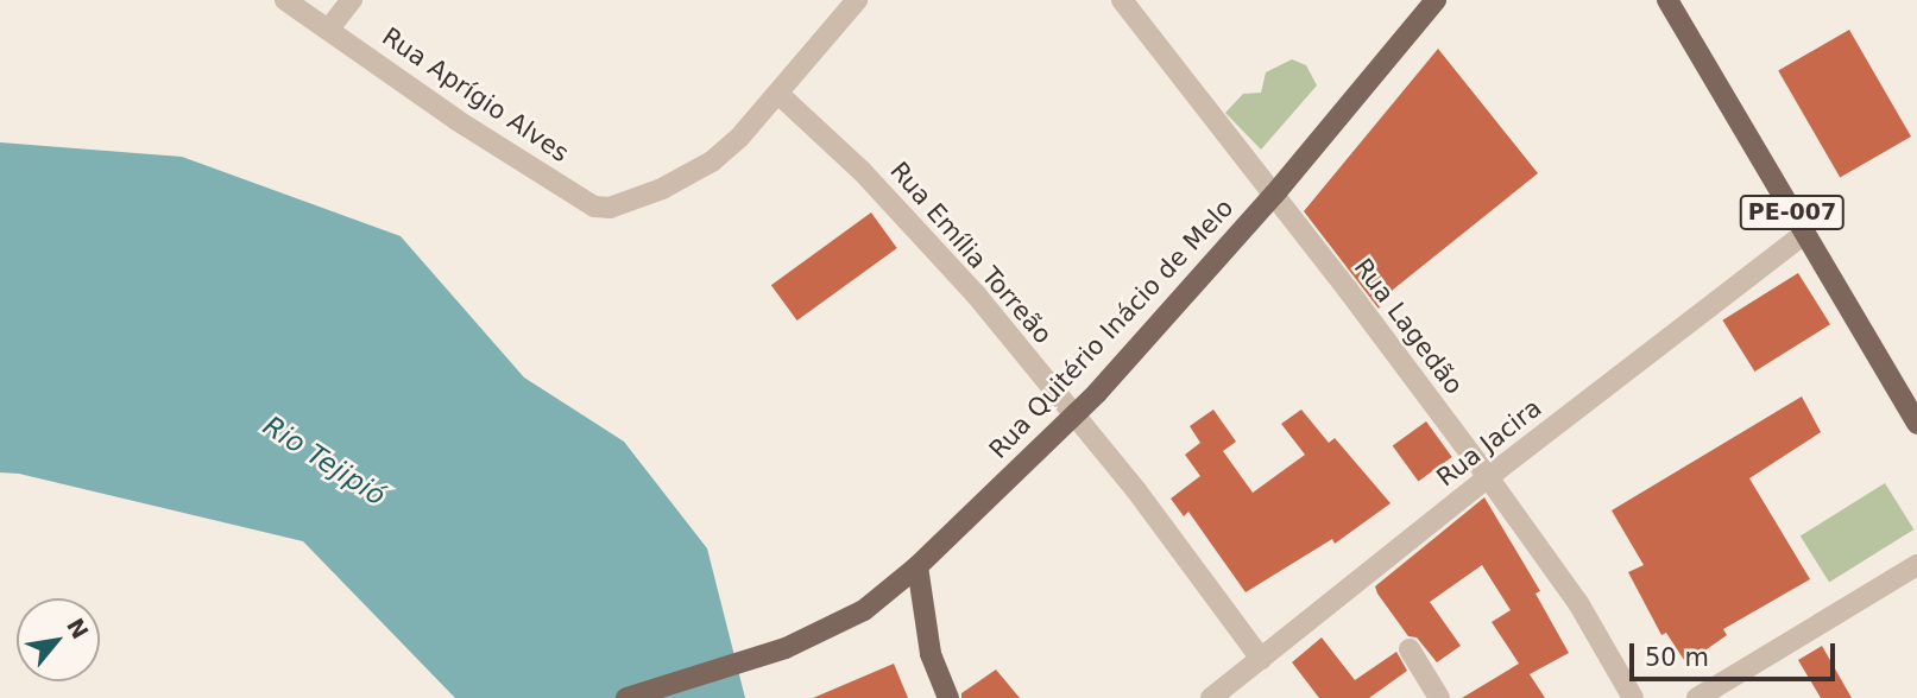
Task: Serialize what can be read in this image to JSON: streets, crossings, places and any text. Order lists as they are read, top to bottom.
{
  "streets": {
    "main road": ["PE-007", "Rua Quitério Inácio de Melo"],
    "street": [
      "Rua Aprígio Alves",
      "Rua Emília Torreão",
      "Rua Lagedão",
      "Rua Jacira"
    ]
  },
  "crossings": [
    ["Rua Aprígio Alves", "Rua Emília Torreão"],
    ["PE-007", "Rua Jacira"],
    ["Rua Emília Torreão", "Rua Quitério Inácio de Melo"],
    ["Rua Emília Torreão", "Rua Jacira"],
    ["Rua Lagedão", "Rua Quitério Inácio de Melo"],
    ["Rua Lagedão", "Rua Jacira"]
  ],
  "water": ["Rio Tejipió"],
  "scale_bar": "50 m",
  "north": "top right"
}
